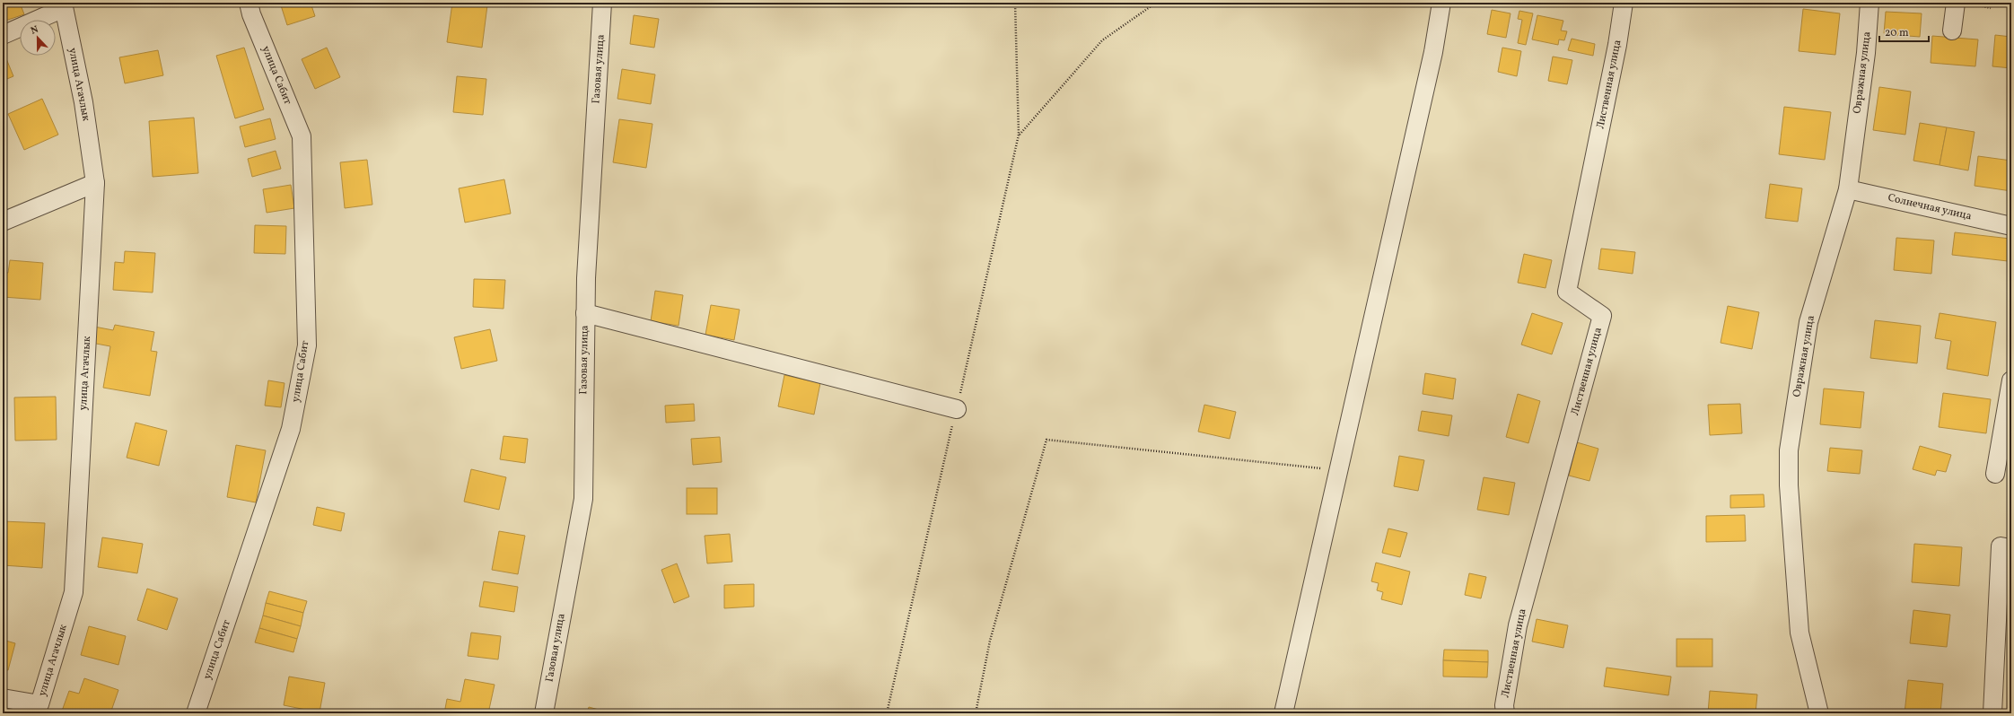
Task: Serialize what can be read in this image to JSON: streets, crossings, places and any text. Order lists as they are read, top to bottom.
{
  "streets": {
    "street": [
      "Газовая улица",
      "Овражная улица",
      "улица Сабит",
      "улица Агачлык",
      "Лиственная улица",
      "Солнечная улица"
    ]
  },
  "crossings": [
    ["Овражная улица", "Солнечная улица"]
  ],
  "scale_bar": "20 m",
  "north": "top"
}
